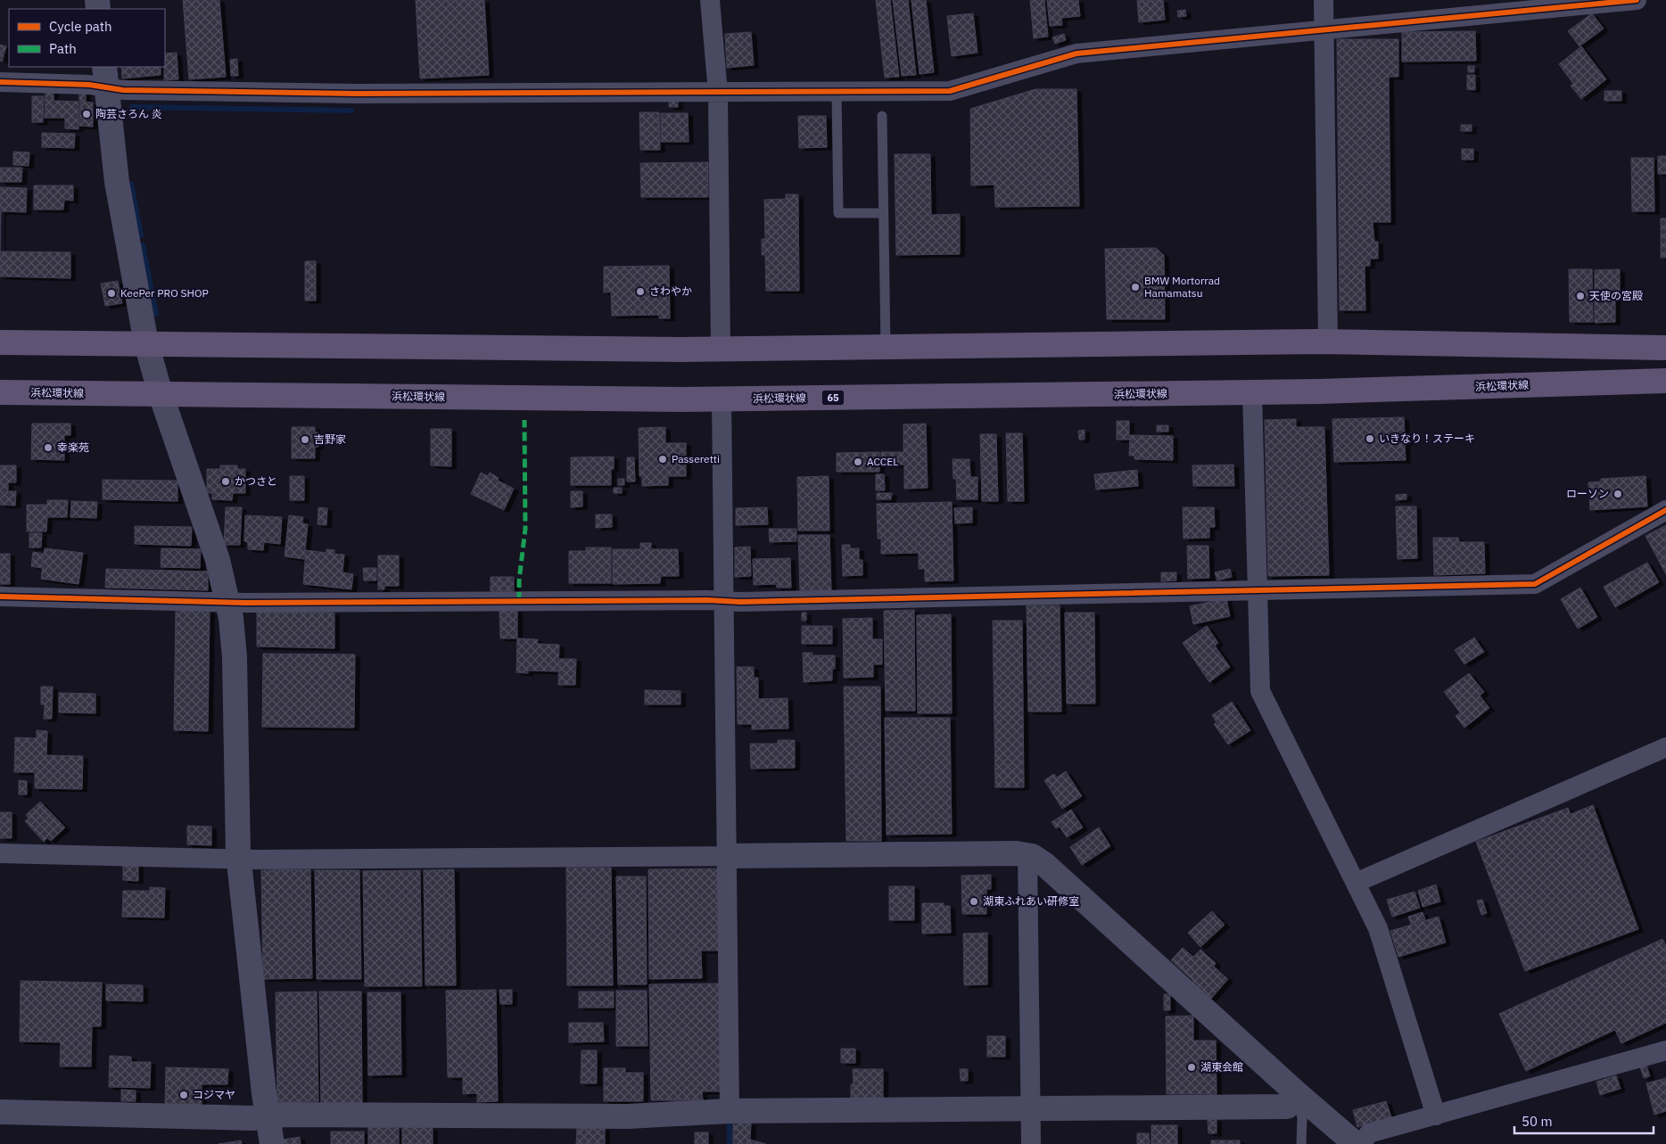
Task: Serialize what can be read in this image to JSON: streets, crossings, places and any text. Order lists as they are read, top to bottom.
{
  "streets": {
    "main road": ["浜松環状線", "65"]
  },
  "places": [
    "陶芸さろん 炎",
    "BMW Mortorrad Hamamatsu",
    "さわやか",
    "KeePer PRO SHOP",
    "天使の宮殿",
    "いきなり！ステーキ",
    "吉野家",
    "幸楽苑",
    "Passeretti",
    "ACCEL",
    "かつさと",
    "ローソン",
    "湖東ふれあい研修室",
    "湖東会館",
    "コジマヤ"
  ],
  "legend": ["Cycle path", "Path"],
  "scale_bar": "50 m"
}
